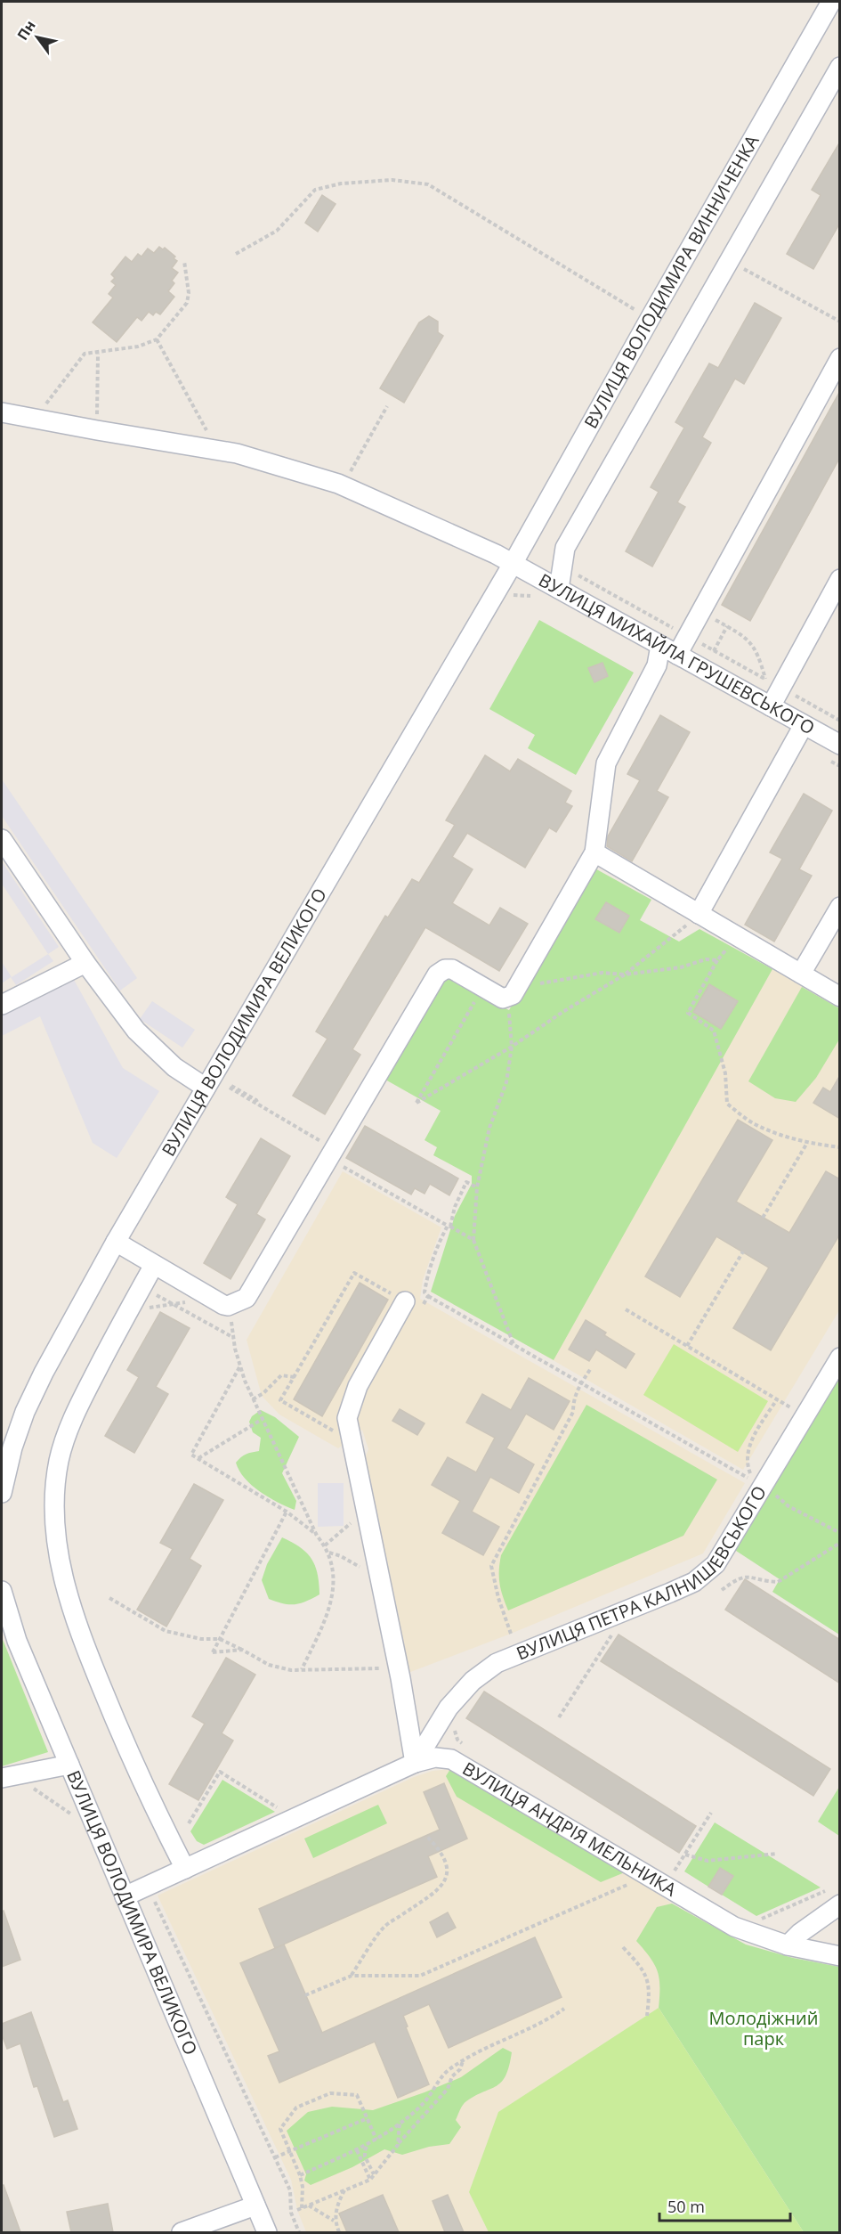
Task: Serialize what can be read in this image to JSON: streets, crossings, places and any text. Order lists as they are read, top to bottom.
{
  "streets": {
    "street": [
      "ВУЛИЦЯ ВОЛОДИМИРА ВИННИЧЕНКА",
      "ВУЛИЦЯ МИХАЙЛА ГРУШЕВСЬКОГО",
      "ВУЛИЦЯ ВОЛОДИМИРА ВЕЛИКОГО",
      "ВУЛИЦЯ ПЕТРА КАЛНИШЕВСЬКОГО",
      "ВУЛИЦЯ АНДРІЯ МЕЛЬНИКА"
    ]
  },
  "crossings": [
    ["ВУЛИЦЯ ВОЛОДИМИРА ВИННИЧЕНКА", "ВУЛИЦЯ МИХАЙЛА ГРУШЕВСЬКОГО"],
    ["ВУЛИЦЯ ВОЛОДИМИРА ВИННИЧЕНКА", "ВУЛИЦЯ ВОЛОДИМИРА ВЕЛИКОГО"],
    ["ВУЛИЦЯ МИХАЙЛА ГРУШЕВСЬКОГО", "ВУЛИЦЯ ВОЛОДИМИРА ВЕЛИКОГО"],
    ["ВУЛИЦЯ ВОЛОДИМИРА ВЕЛИКОГО", "ВУЛИЦЯ АНДРІЯ МЕЛЬНИКА"],
    ["ВУЛИЦЯ ПЕТРА КАЛНИШЕВСЬКОГО", "ВУЛИЦЯ АНДРІЯ МЕЛЬНИКА"]
  ],
  "parks": ["Молодіжний парк"],
  "scale_bar": "50 m",
  "north": "top left"
}
